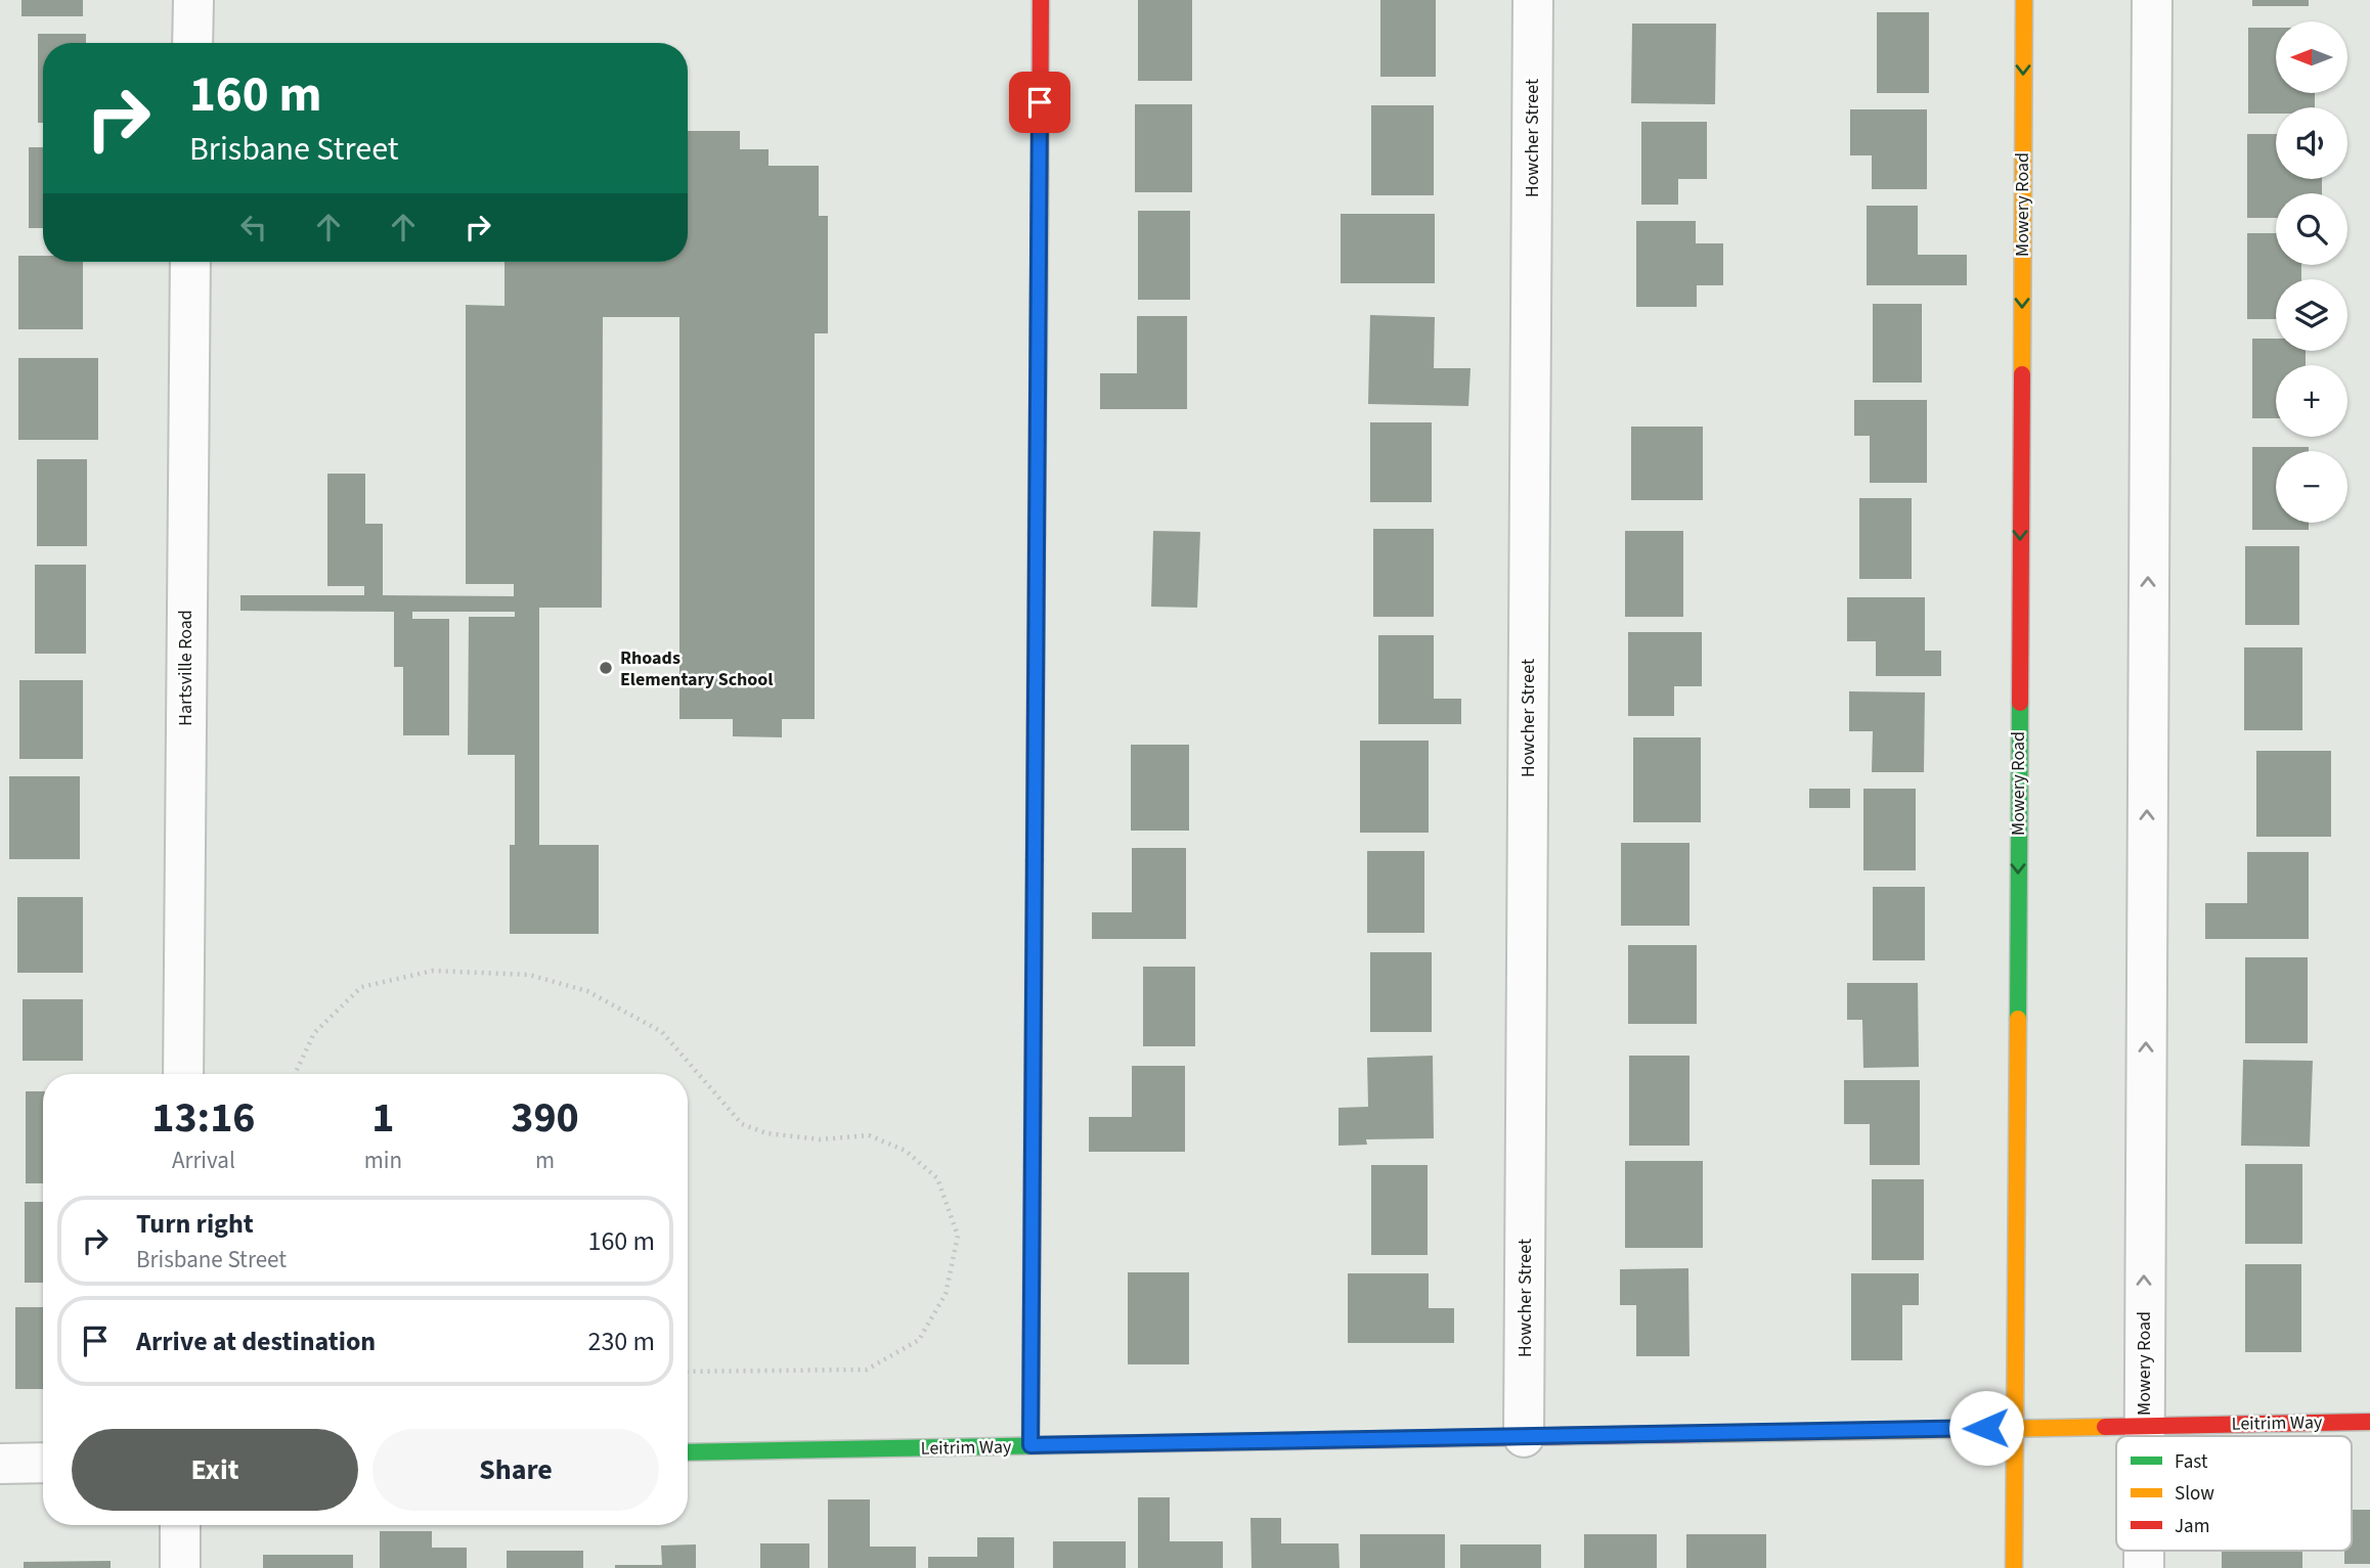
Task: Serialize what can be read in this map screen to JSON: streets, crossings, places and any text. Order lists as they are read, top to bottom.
{
  "streets": {
    "street": [
      "Howcher Street",
      "Mowery Road",
      "Hartsville Road",
      "Leitrim Way"
    ]
  },
  "crossings": [
    ["Howcher Street", "Leitrim Way"],
    ["Mowery Road", "Leitrim Way"]
  ],
  "places": ["Rhoads Elementary School"],
  "legend": ["Fast", "Slow", "Jam"],
  "north": "left",
  "page": {
    "map_buttons": ["+", "−"],
    "turn": ["160 m", "Brisbane Street"],
    "eta": [
      "13:16",
      "Arrival",
      "1",
      "min",
      "390",
      "m"
    ],
    "list": [
      {
        "name": "Turn right",
        "note": "Brisbane Street",
        "value": "160 m"
      },
      {
        "name": "Arrive at destination",
        "value": "230 m"
      }
    ],
    "buttons": ["Exit", "Share"]
  }
}
